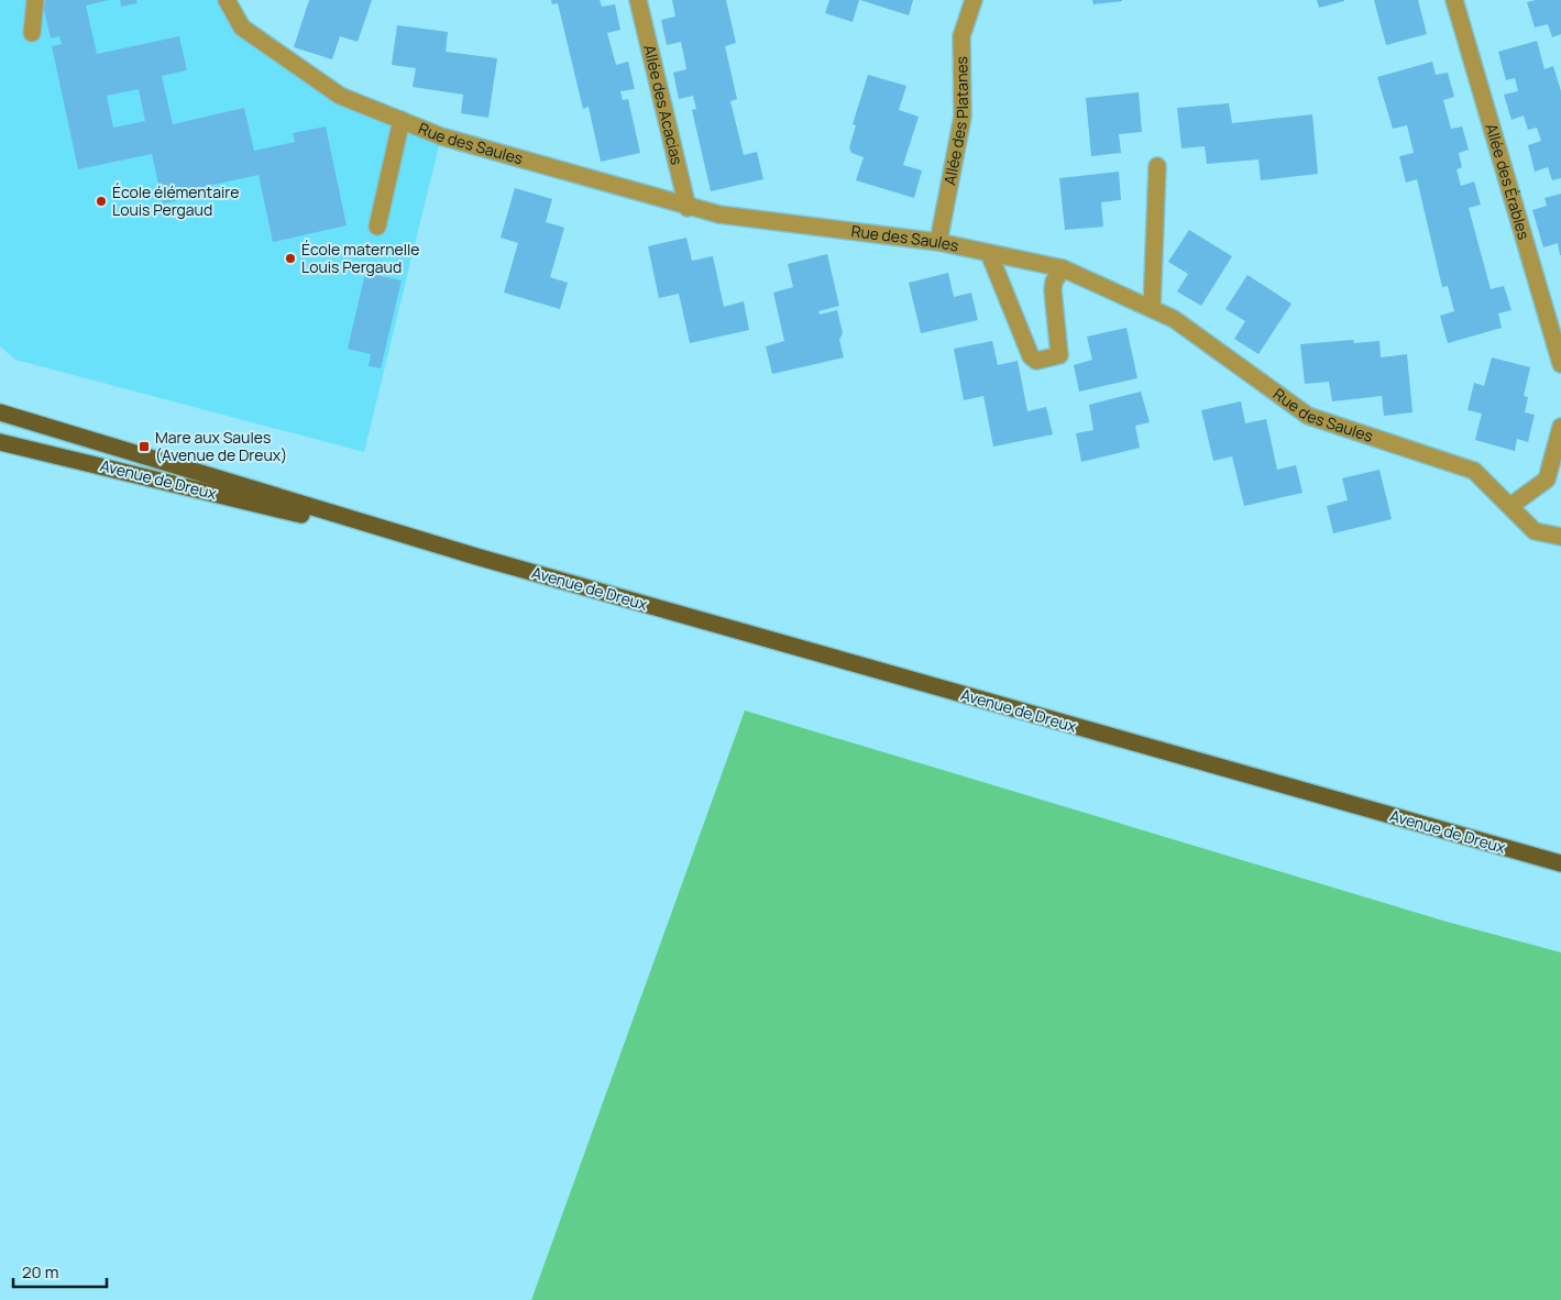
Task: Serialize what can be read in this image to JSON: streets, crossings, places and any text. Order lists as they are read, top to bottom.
{
  "streets": {
    "main road": ["Avenue de Dreux"],
    "street": [
      "Allée des Acacias",
      "Allée des Platanes",
      "Rue des Saules",
      "Allée des Érables"
    ]
  },
  "crossings": [
    ["Allée des Acacias", "Rue des Saules"],
    ["Allée des Platanes", "Rue des Saules"]
  ],
  "places": {
    "other": ["École élémentaire Louis Pergaud", "École maternelle Louis Pergaud"],
    "transit": ["Mare aux Saules (Avenue de Dreux)"]
  },
  "scale_bar": "20 m"
}
